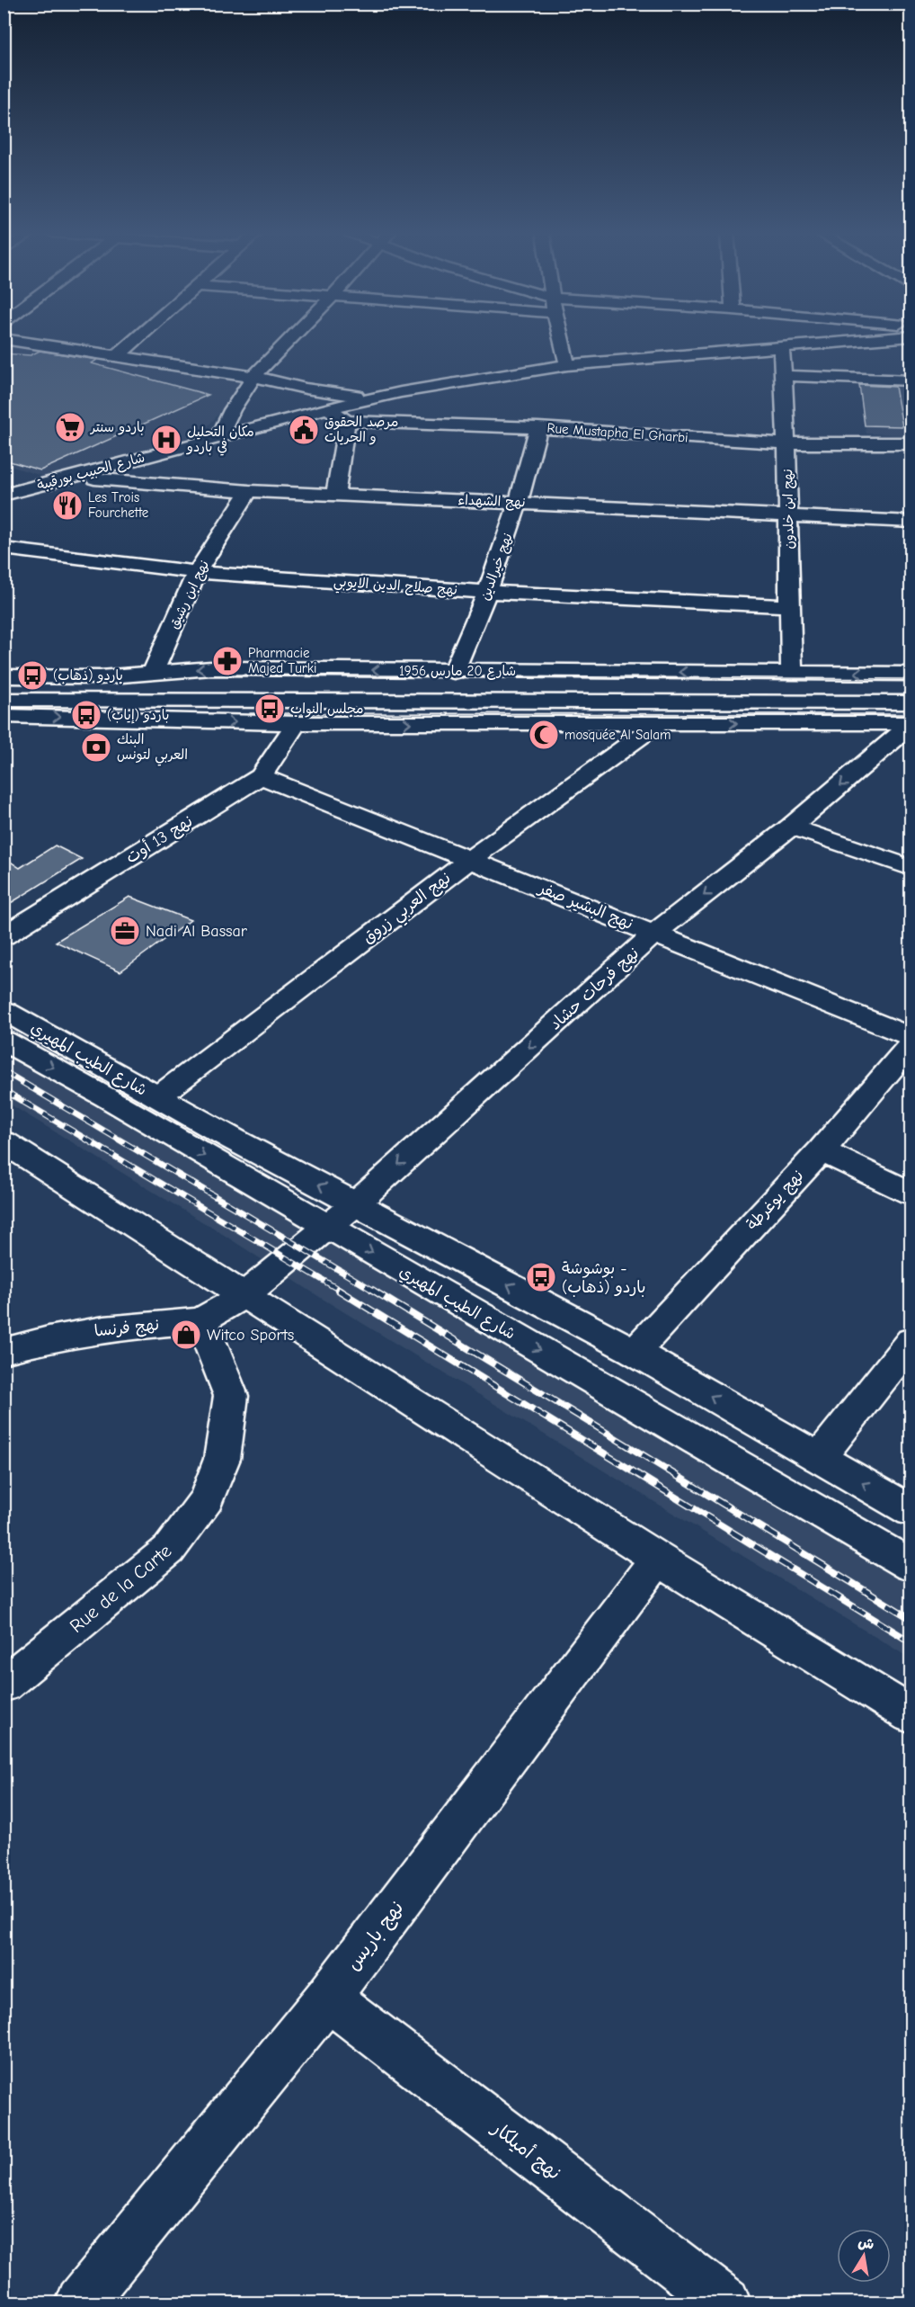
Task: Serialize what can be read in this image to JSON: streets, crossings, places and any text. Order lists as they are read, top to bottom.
{
  "streets": {
    "street": [
      "Rue Mustapha El Gharbi",
      "شارع الحبيب بورقيبة",
      "نهج الشهداء",
      "نهج ابن خلدون",
      "نهج خيرالدين",
      "نهج صلاح الدين الايوبي",
      "نهج ابن رشيق",
      "شارع 20 مارس 1956",
      "نهج 13 أوت",
      "نهج البشير صفر",
      "نهج العربي زروق",
      "نهج فرحات حشاد",
      "شارع الطيب المهيري",
      "نهج يوغرطة",
      "نهج فرنسا",
      "Rue de la Carte",
      "نهج باريس",
      "نهج أميلكار"
    ]
  },
  "crossings": [
    ["Rue Mustapha El Gharbi", "نهج ابن خلدون"],
    ["Rue Mustapha El Gharbi", "نهج خيرالدين"],
    ["شارع الحبيب بورقيبة", "نهج الشهداء"],
    ["شارع الحبيب بورقيبة", "نهج ابن خلدون"],
    ["نهج الشهداء", "نهج ابن خلدون"],
    ["نهج الشهداء", "نهج خيرالدين"],
    ["نهج الشهداء", "نهج ابن رشيق"],
    ["نهج ابن خلدون", "نهج صلاح الدين الايوبي"],
    ["نهج ابن خلدون", "شارع 20 مارس 1956"],
    ["نهج خيرالدين", "نهج صلاح الدين الايوبي"],
    ["نهج خيرالدين", "شارع 20 مارس 1956"],
    ["نهج صلاح الدين الايوبي", "نهج ابن رشيق"],
    ["نهج ابن رشيق", "شارع 20 مارس 1956"],
    ["شارع 20 مارس 1956", "نهج 13 أوت"],
    ["شارع 20 مارس 1956", "نهج العربي زروق"],
    ["شارع 20 مارس 1956", "نهج فرحات حشاد"],
    ["نهج 13 أوت", "نهج البشير صفر"],
    ["نهج البشير صفر", "نهج العربي زروق"],
    ["نهج البشير صفر", "نهج فرحات حشاد"],
    ["نهج العربي زروق", "شارع الطيب المهيري"],
    ["نهج فرحات حشاد", "شارع الطيب المهيري"],
    ["نهج فرحات حشاد", "نهج فرنسا"],
    ["شارع الطيب المهيري", "نهج يوغرطة"],
    ["شارع الطيب المهيري", "نهج فرنسا"],
    ["نهج فرنسا", "Rue de la Carte"],
    ["نهج باريس", "نهج أميلكار"]
  ],
  "one_way": ["نهج فرحات حشاد"],
  "places": {
    "supermarket": ["باردو سنتر"],
    "public building": ["مرصد الحقوق و الحريات"],
    "hospital": ["مكان التحليل في باردو"],
    "restaurant": ["Les Trois Fourchette"],
    "pharmacy": ["Pharmacie Majed Turki"],
    "bus stop": [
      "باردو (ذهاب)",
      "مجلس النواب",
      "باردو (إياب)",
      "بوشوشة - باردو (ذهاب)"
    ],
    "mosque": ["mosquée Al Salam"],
    "bank": ["البنك العربي لتونس"],
    "office": ["Nadi Al Bassar"],
    "shop": ["Witco Sports"]
  },
  "north": "top"
}
